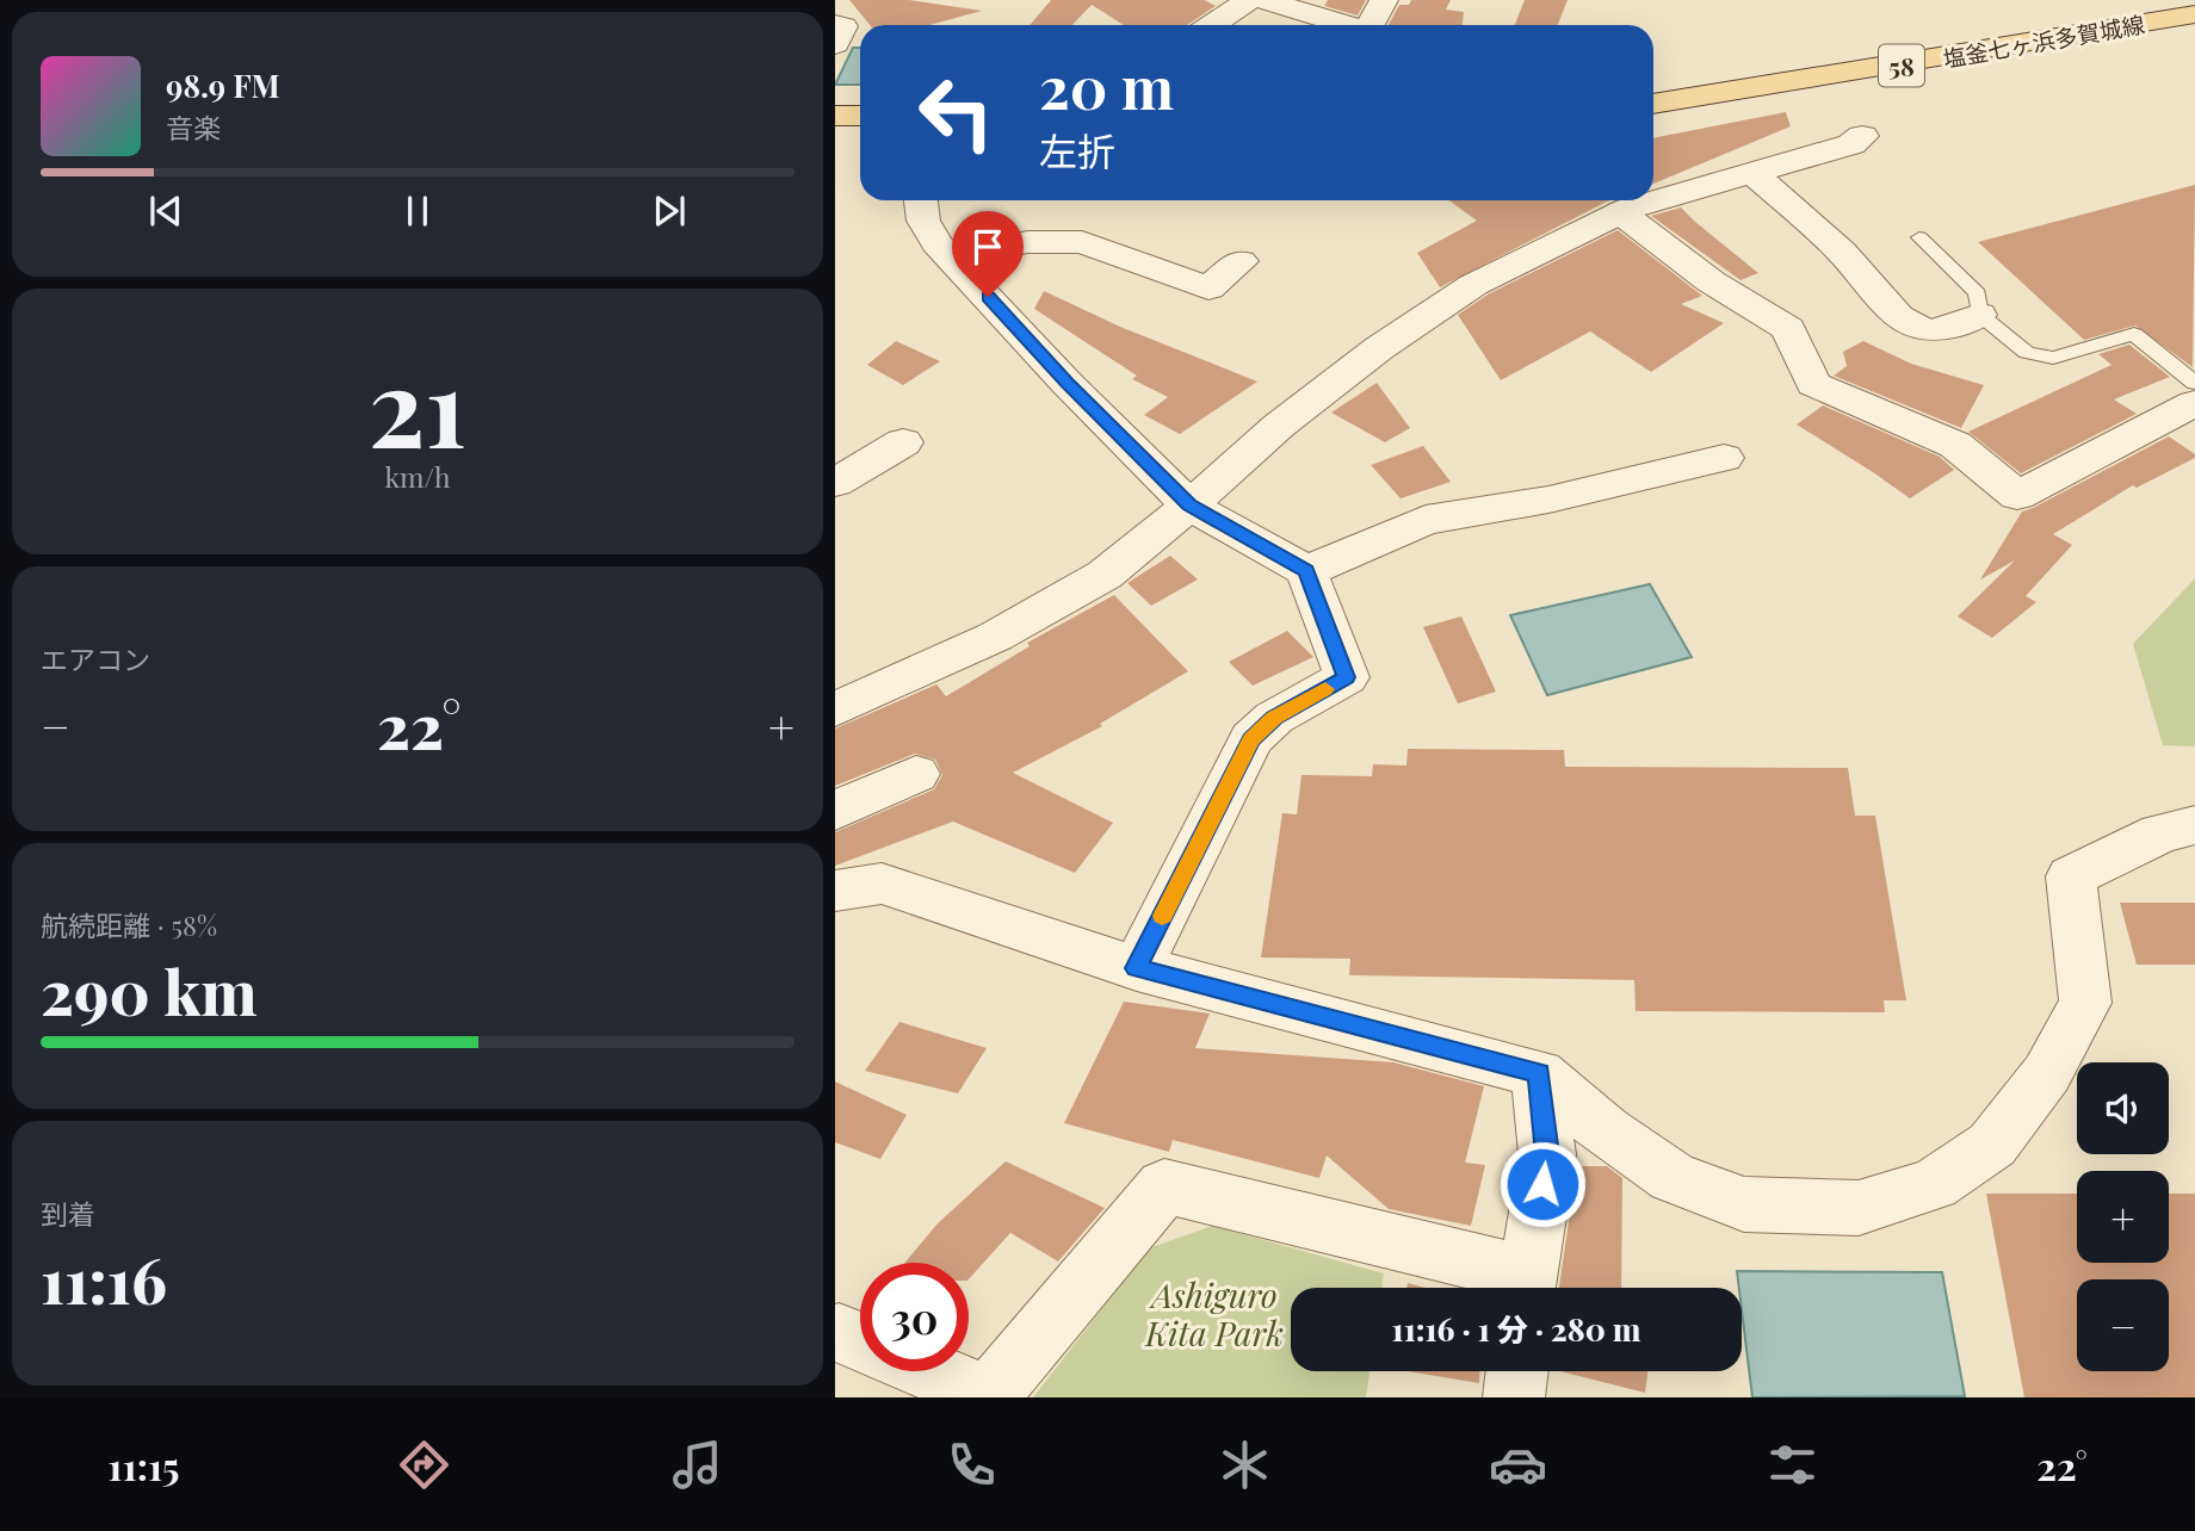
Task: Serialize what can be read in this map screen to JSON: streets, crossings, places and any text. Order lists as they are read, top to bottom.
{
  "streets": {
    "main road": ["塩釜七ヶ浜多賀城線", "58"]
  },
  "parks": ["Ashiguro Kita Park"],
  "page": {
    "turn": ["20 m", "左折"],
    "song": ["98.9 FM", "音楽"],
    "tile": [
      ["21", "km/h"],
      "エアコン",
      ["航続距離 · 58%", "290 km"],
      ["到着", "11:16"]
    ],
    "heat": ["−", "22°", "+"],
    "map_buttons": ["+", "−"],
    "limit": "30",
    "trip": "11:16 · 1 分 · 280 m",
    "tabs": ["11:15", "22°"]
  }
}
